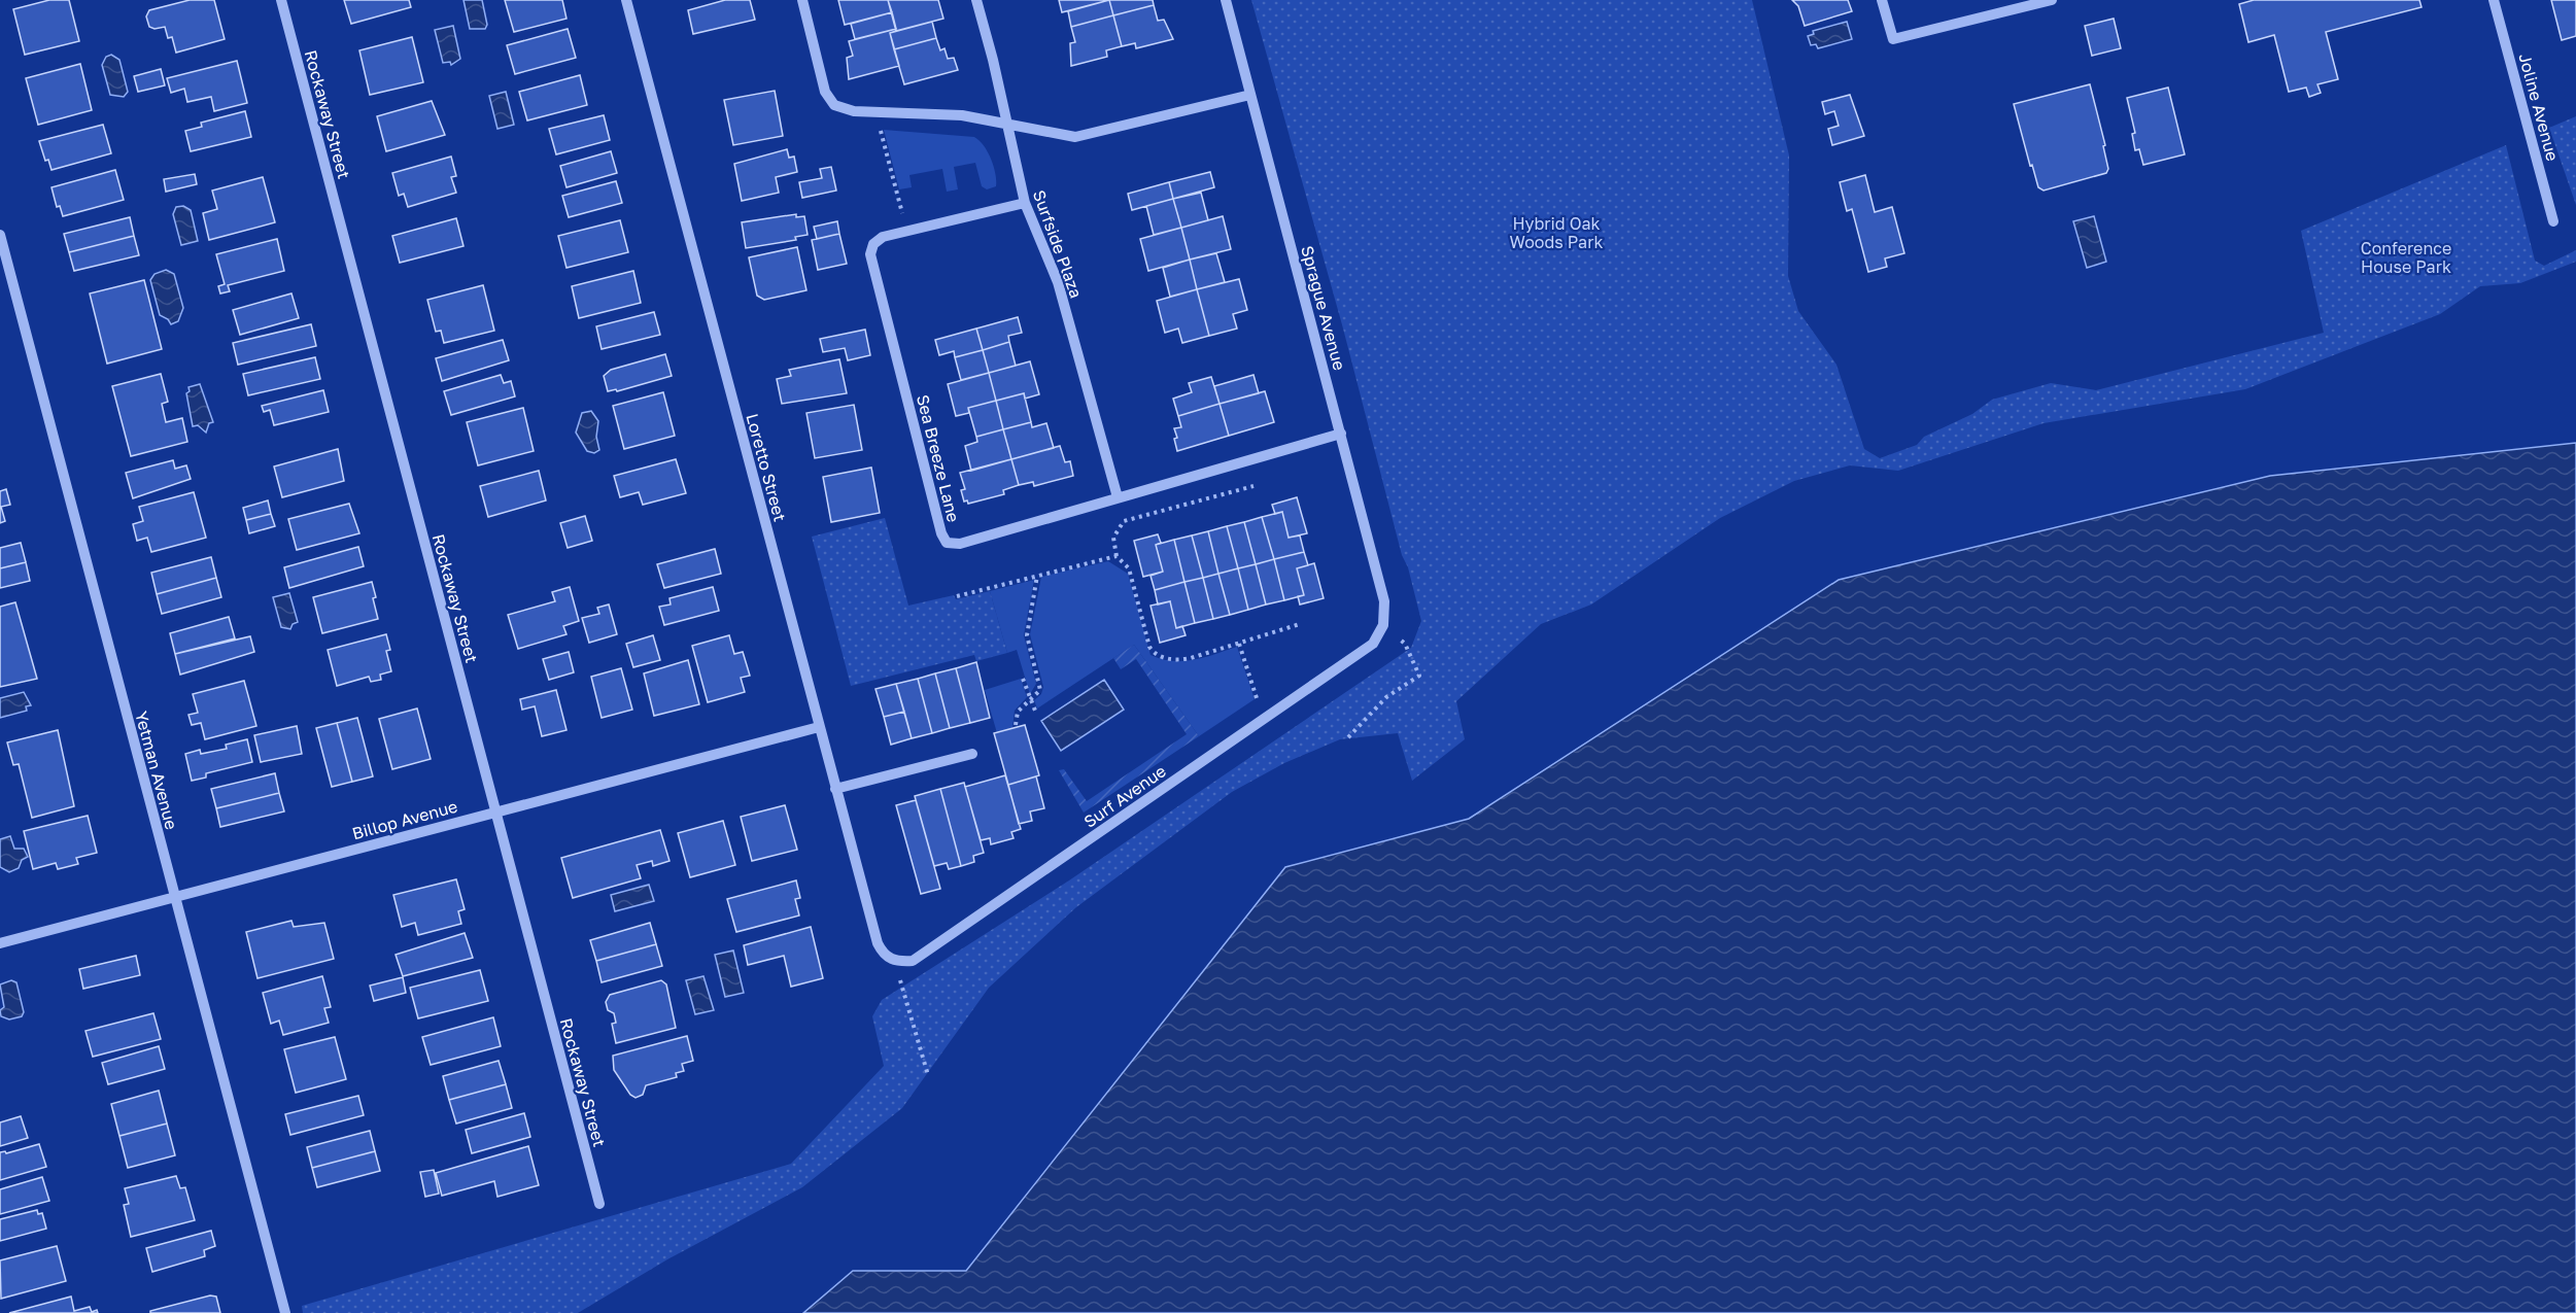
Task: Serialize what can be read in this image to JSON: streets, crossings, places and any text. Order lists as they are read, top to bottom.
{
  "streets": {
    "street": [
      "Joline Avenue",
      "Rockaway Street",
      "Surfside Plaza",
      "Sprague Avenue",
      "Sea Breeze Lane",
      "Loretto Street",
      "Yetman Avenue",
      "Surf Avenue",
      "Billop Avenue"
    ]
  },
  "crossings": [
    ["Rockaway Street", "Billop Avenue"],
    ["Surfside Plaza", "Sea Breeze Lane"],
    ["Sprague Avenue", "Sea Breeze Lane"],
    ["Sprague Avenue", "Surf Avenue"],
    ["Loretto Street", "Surf Avenue"],
    ["Loretto Street", "Billop Avenue"],
    ["Yetman Avenue", "Billop Avenue"]
  ],
  "parks": ["Hybrid Oak Woods Park", "Conference House Park"]
}
